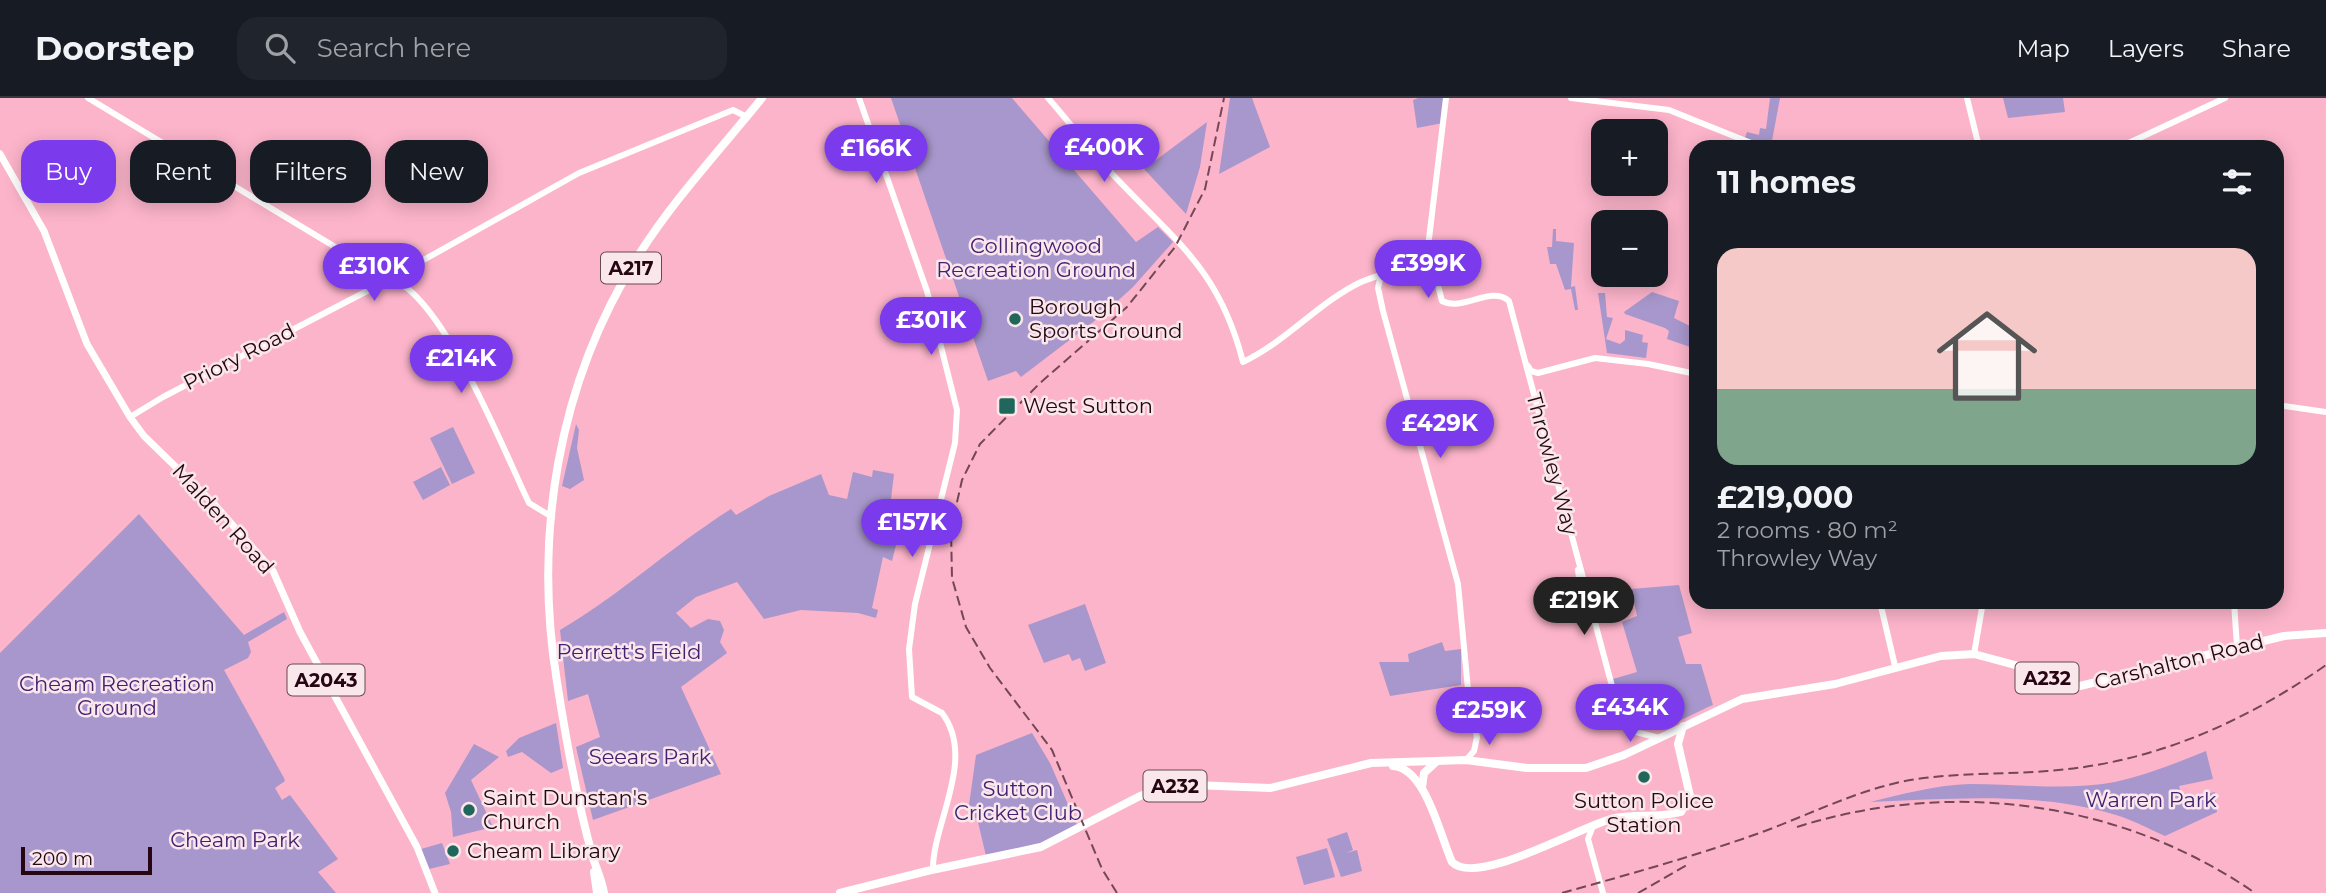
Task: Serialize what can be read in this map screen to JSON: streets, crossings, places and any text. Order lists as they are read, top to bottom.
{
  "streets": {
    "highway": ["A217", "Carshalton Road", "A232"],
    "main road": ["Malden Road", "A2043"],
    "street": ["Priory Road", "Throwley Way"]
  },
  "crossings": [
    ["Priory Road", "Malden Road"],
    ["Throwley Way", "Carshalton Road"],
    ["Carshalton Road", "A232"]
  ],
  "parks": [
    "Collingwood Recreation Ground",
    "Perrett's Field",
    "Cheam Recreation Ground",
    "Seears Park",
    "Sutton Cricket Club",
    "Warren Park",
    "Cheam Park"
  ],
  "places": {
    "other": [
      "Borough Sports Ground",
      "Sutton Police Station",
      "Saint Dunstan's Church",
      "Cheam Library"
    ],
    "transit": ["West Sutton"]
  },
  "scale_bar": "200 m",
  "page": {
    "header": "Doorstep",
    "search": "Search here",
    "nav": ["Map", "Layers", "Share"],
    "map_buttons": ["+", "−"],
    "price": [
      "£400K",
      "£166K",
      "£399K",
      "£310K",
      "£301K",
      "£214K",
      "£429K",
      "£157K",
      "£219K",
      "£434K",
      "£259K"
    ],
    "chip": [
      "Buy",
      "Rent",
      "Filters",
      "New"
    ],
    "heading": "11 homes",
    "list": [
      {
        "name": "£219,000",
        "note": "2 rooms · 80 m² · Throwley Way"
      }
    ],
    "scale": "200 m"
  }
}
